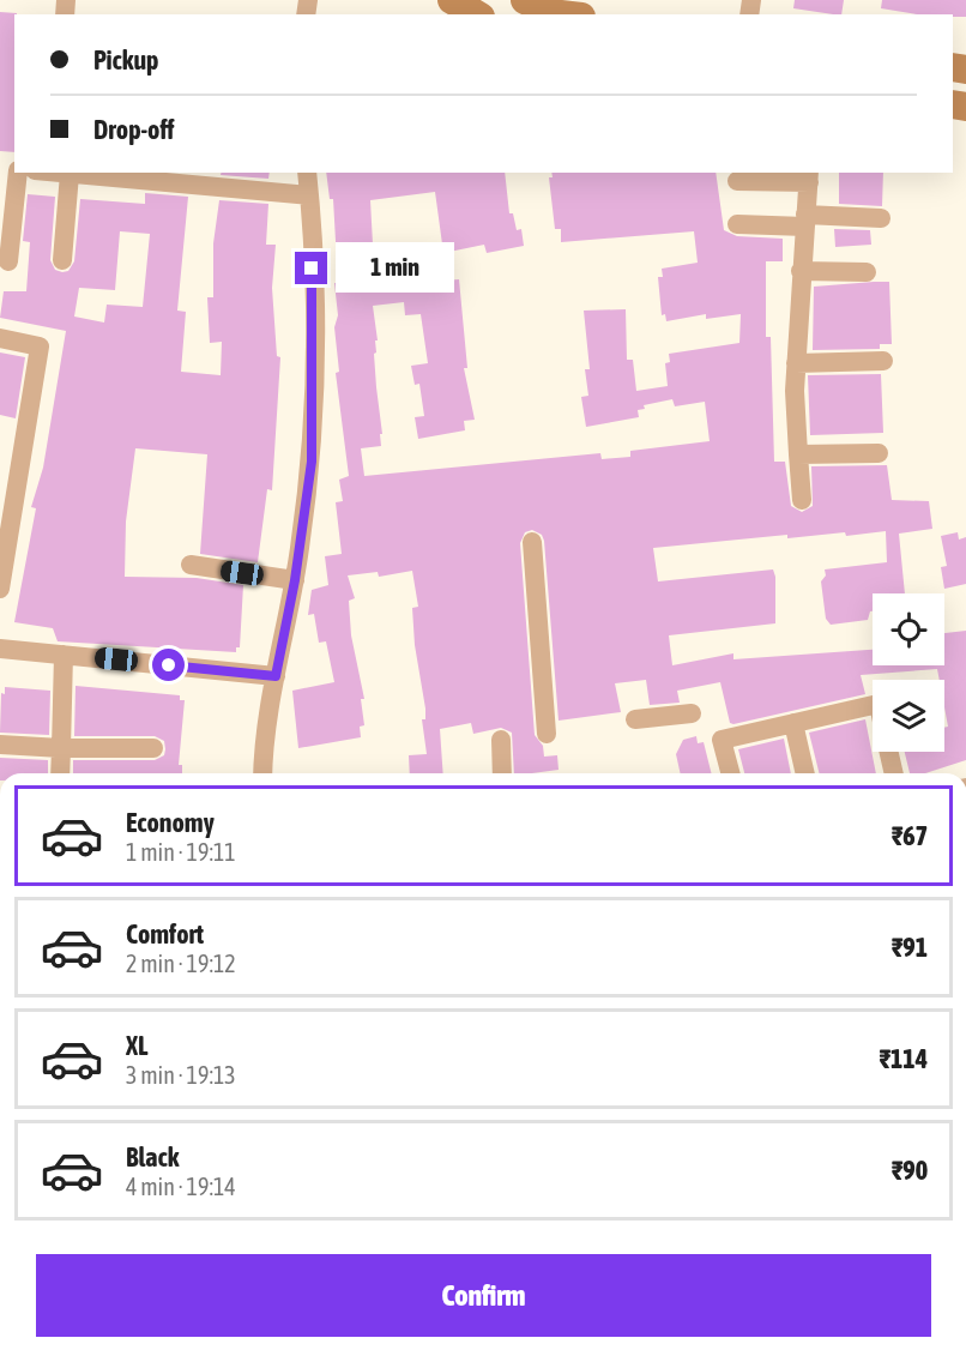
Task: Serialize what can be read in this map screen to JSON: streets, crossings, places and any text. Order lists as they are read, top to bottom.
{
  "page": {
    "banner": ["Pickup", "Drop-off"],
    "bubble": "1 min",
    "list": [
      {
        "name": "Economy",
        "note": "1 min · 19:11",
        "value": "₹67"
      },
      {
        "name": "Comfort",
        "note": "2 min · 19:12",
        "value": "₹91"
      },
      {
        "name": "XL",
        "note": "3 min · 19:13",
        "value": "₹114"
      },
      {
        "name": "Black",
        "note": "4 min · 19:14",
        "value": "₹90"
      }
    ],
    "buttons": "Confirm"
  }
}
